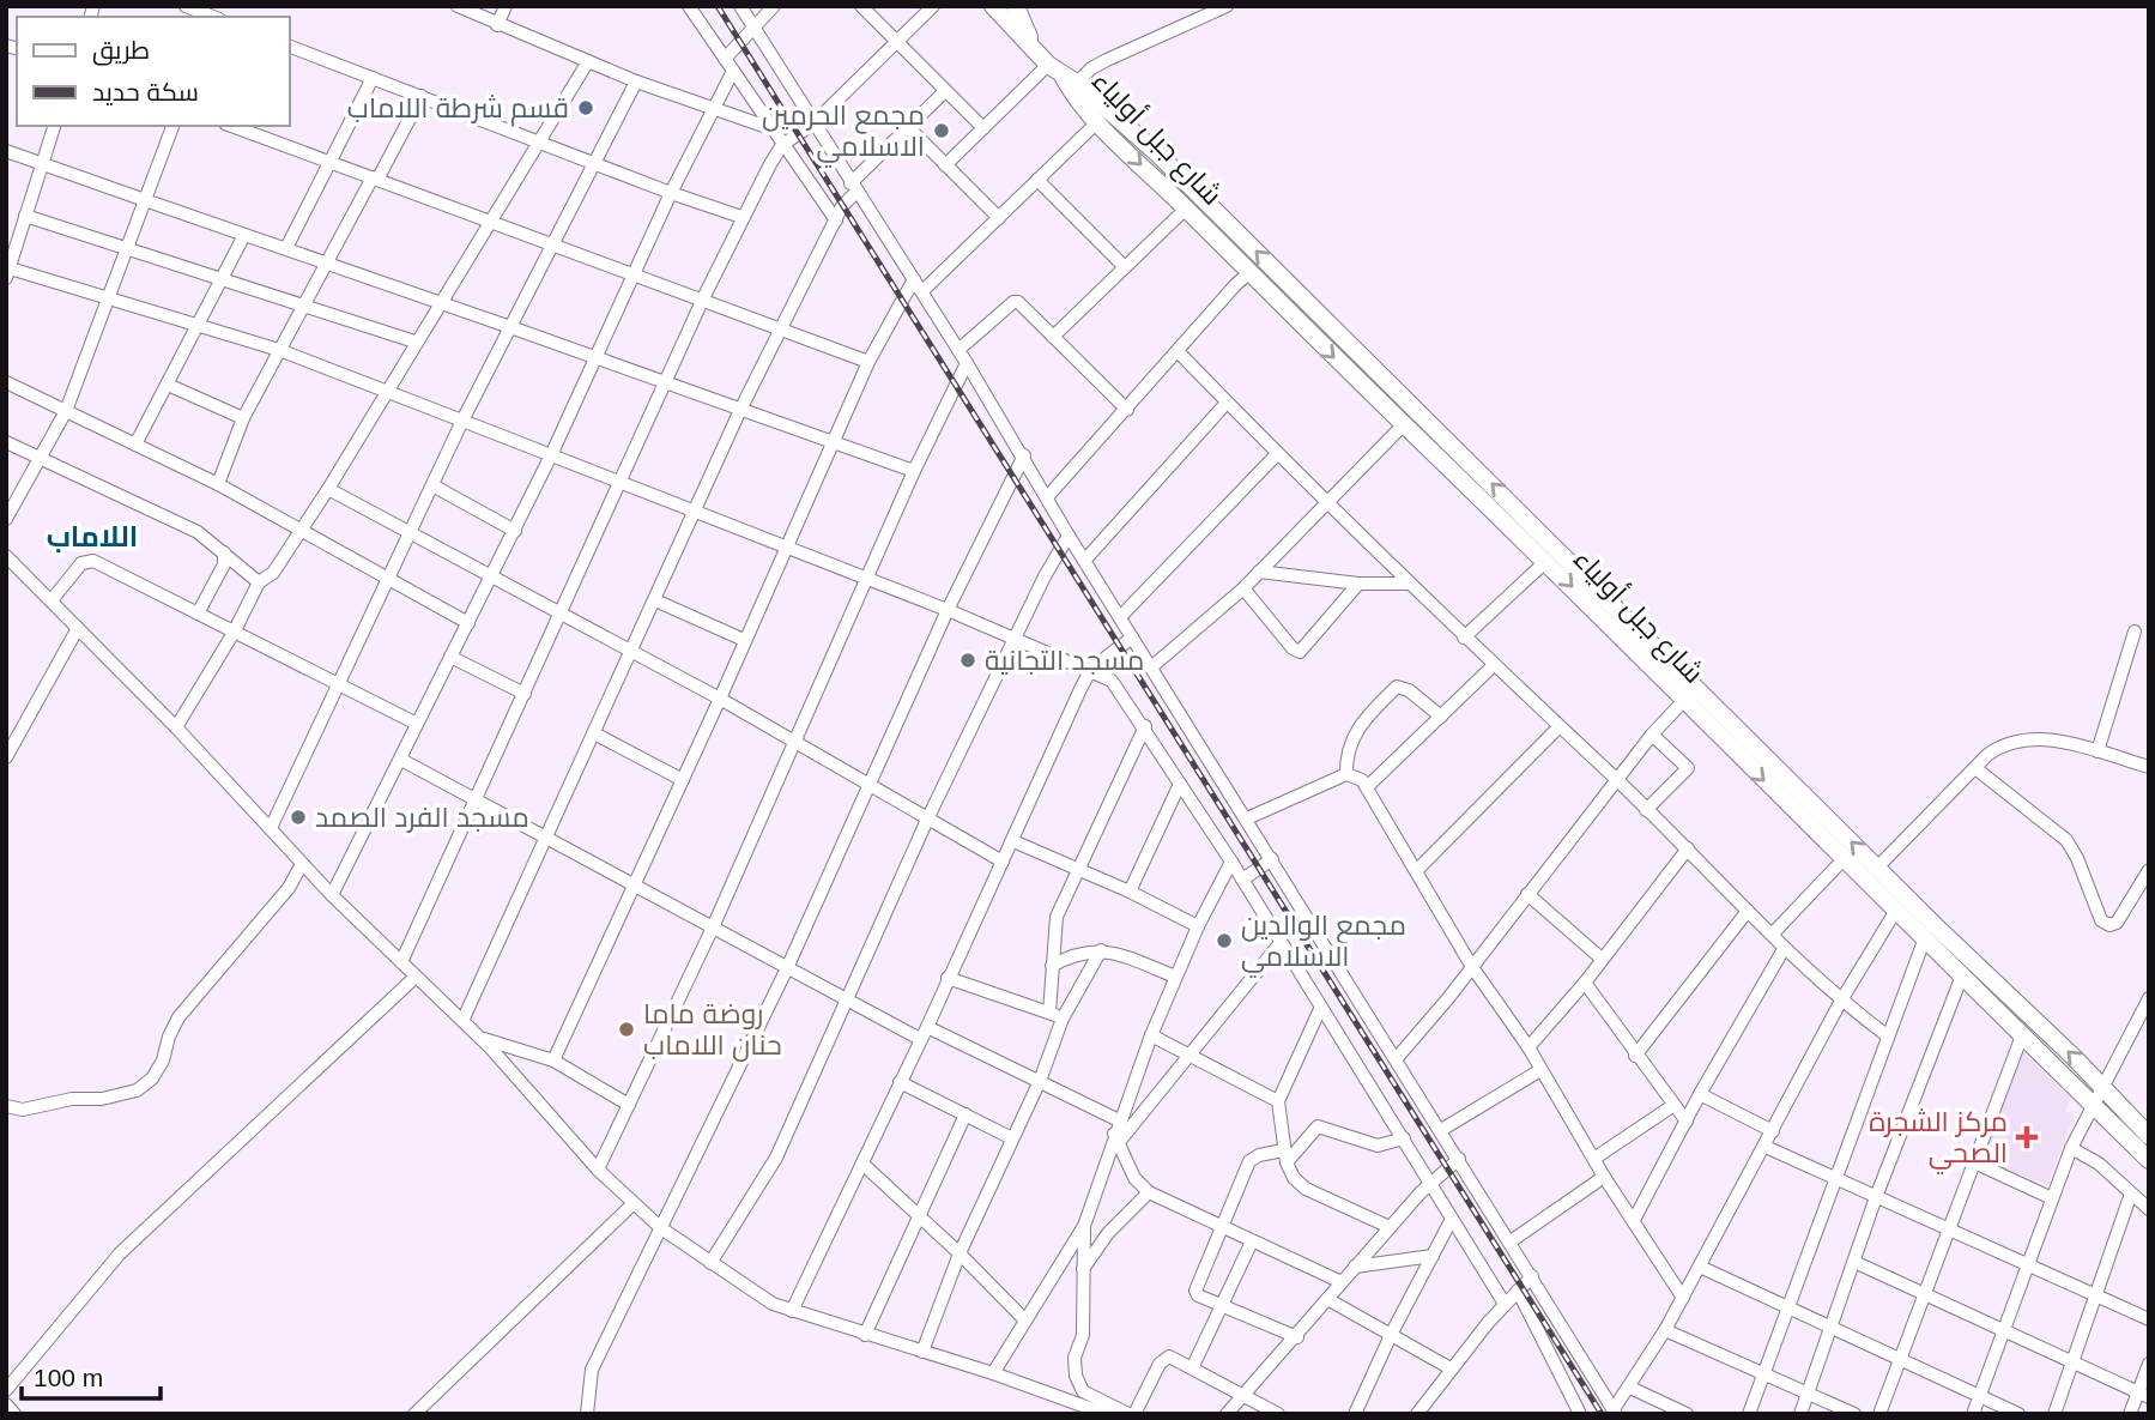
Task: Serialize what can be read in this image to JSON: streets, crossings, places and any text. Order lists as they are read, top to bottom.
{
  "streets": {
    "main road": ["شارع جبل أولياء"]
  },
  "districts": ["اللاماب"],
  "places": {
    "other": [
      "قسم شرطة اللاماب",
      "مجمع الحرمين الاسلامي",
      "مسجد التجانية",
      "مسجد الفرد الصمد",
      "مجمع الوالدين الاسلامي",
      "روضة ماما حنان اللاماب"
    ],
    "health": ["مركز الشجرة الصحي"]
  },
  "legend": ["طريق", "سكة حديد"],
  "scale_bar": "100 m"
}
